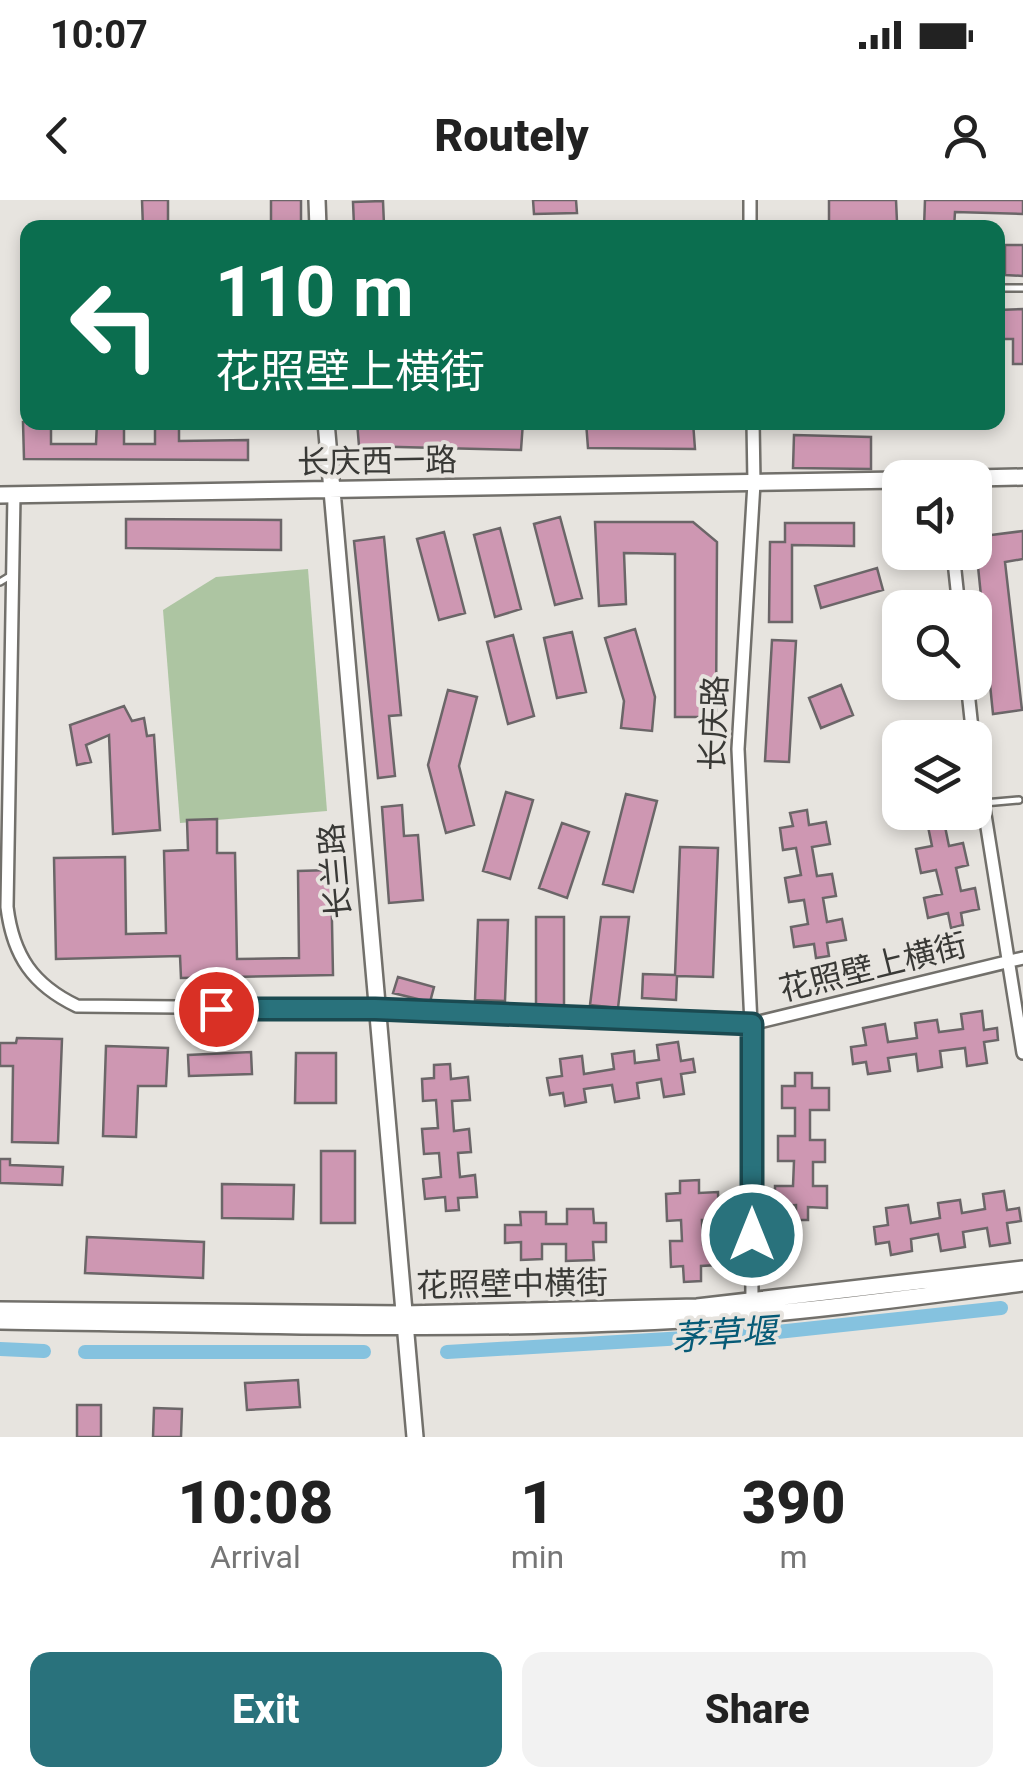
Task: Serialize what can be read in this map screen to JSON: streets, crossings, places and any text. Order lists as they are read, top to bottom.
{
  "streets": {
    "street": [
      "长庆西一路",
      "长庆路",
      "长兰路",
      "花照壁上横街",
      "花照壁中横街"
    ]
  },
  "crossings": [
    ["长庆西一路", "长庆路"],
    ["长庆西一路", "长兰路"],
    ["长庆西一路", "花照壁上横街"],
    ["长庆路", "花照壁上横街"],
    ["长庆路", "花照壁中横街"],
    ["长兰路", "花照壁上横街"],
    ["长兰路", "花照壁中横街"]
  ],
  "water": ["茅草堰"],
  "page": {
    "status": "10:07",
    "header": "Routely",
    "turn": ["110 m", "花照壁上横街"],
    "eta": [
      "10:08",
      "Arrival",
      "1",
      "min",
      "390",
      "m"
    ],
    "buttons": ["Exit", "Share"]
  }
}
